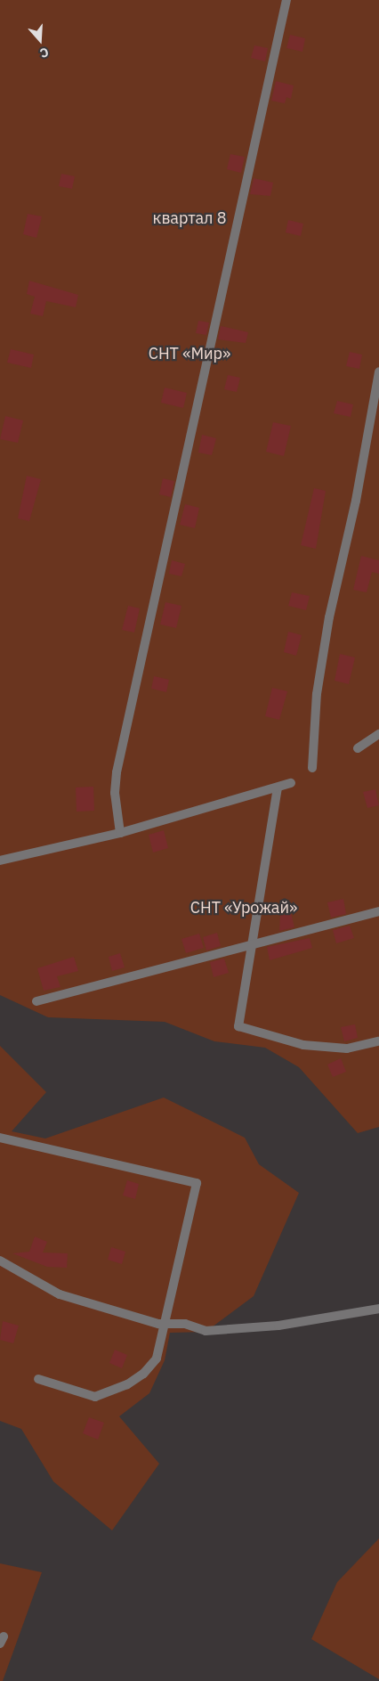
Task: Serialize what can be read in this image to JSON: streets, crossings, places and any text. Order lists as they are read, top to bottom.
{
  "parks": ["квартал 8", "СНТ «Мир»", "СНТ «Урожай»"],
  "north": "bottom"
}
